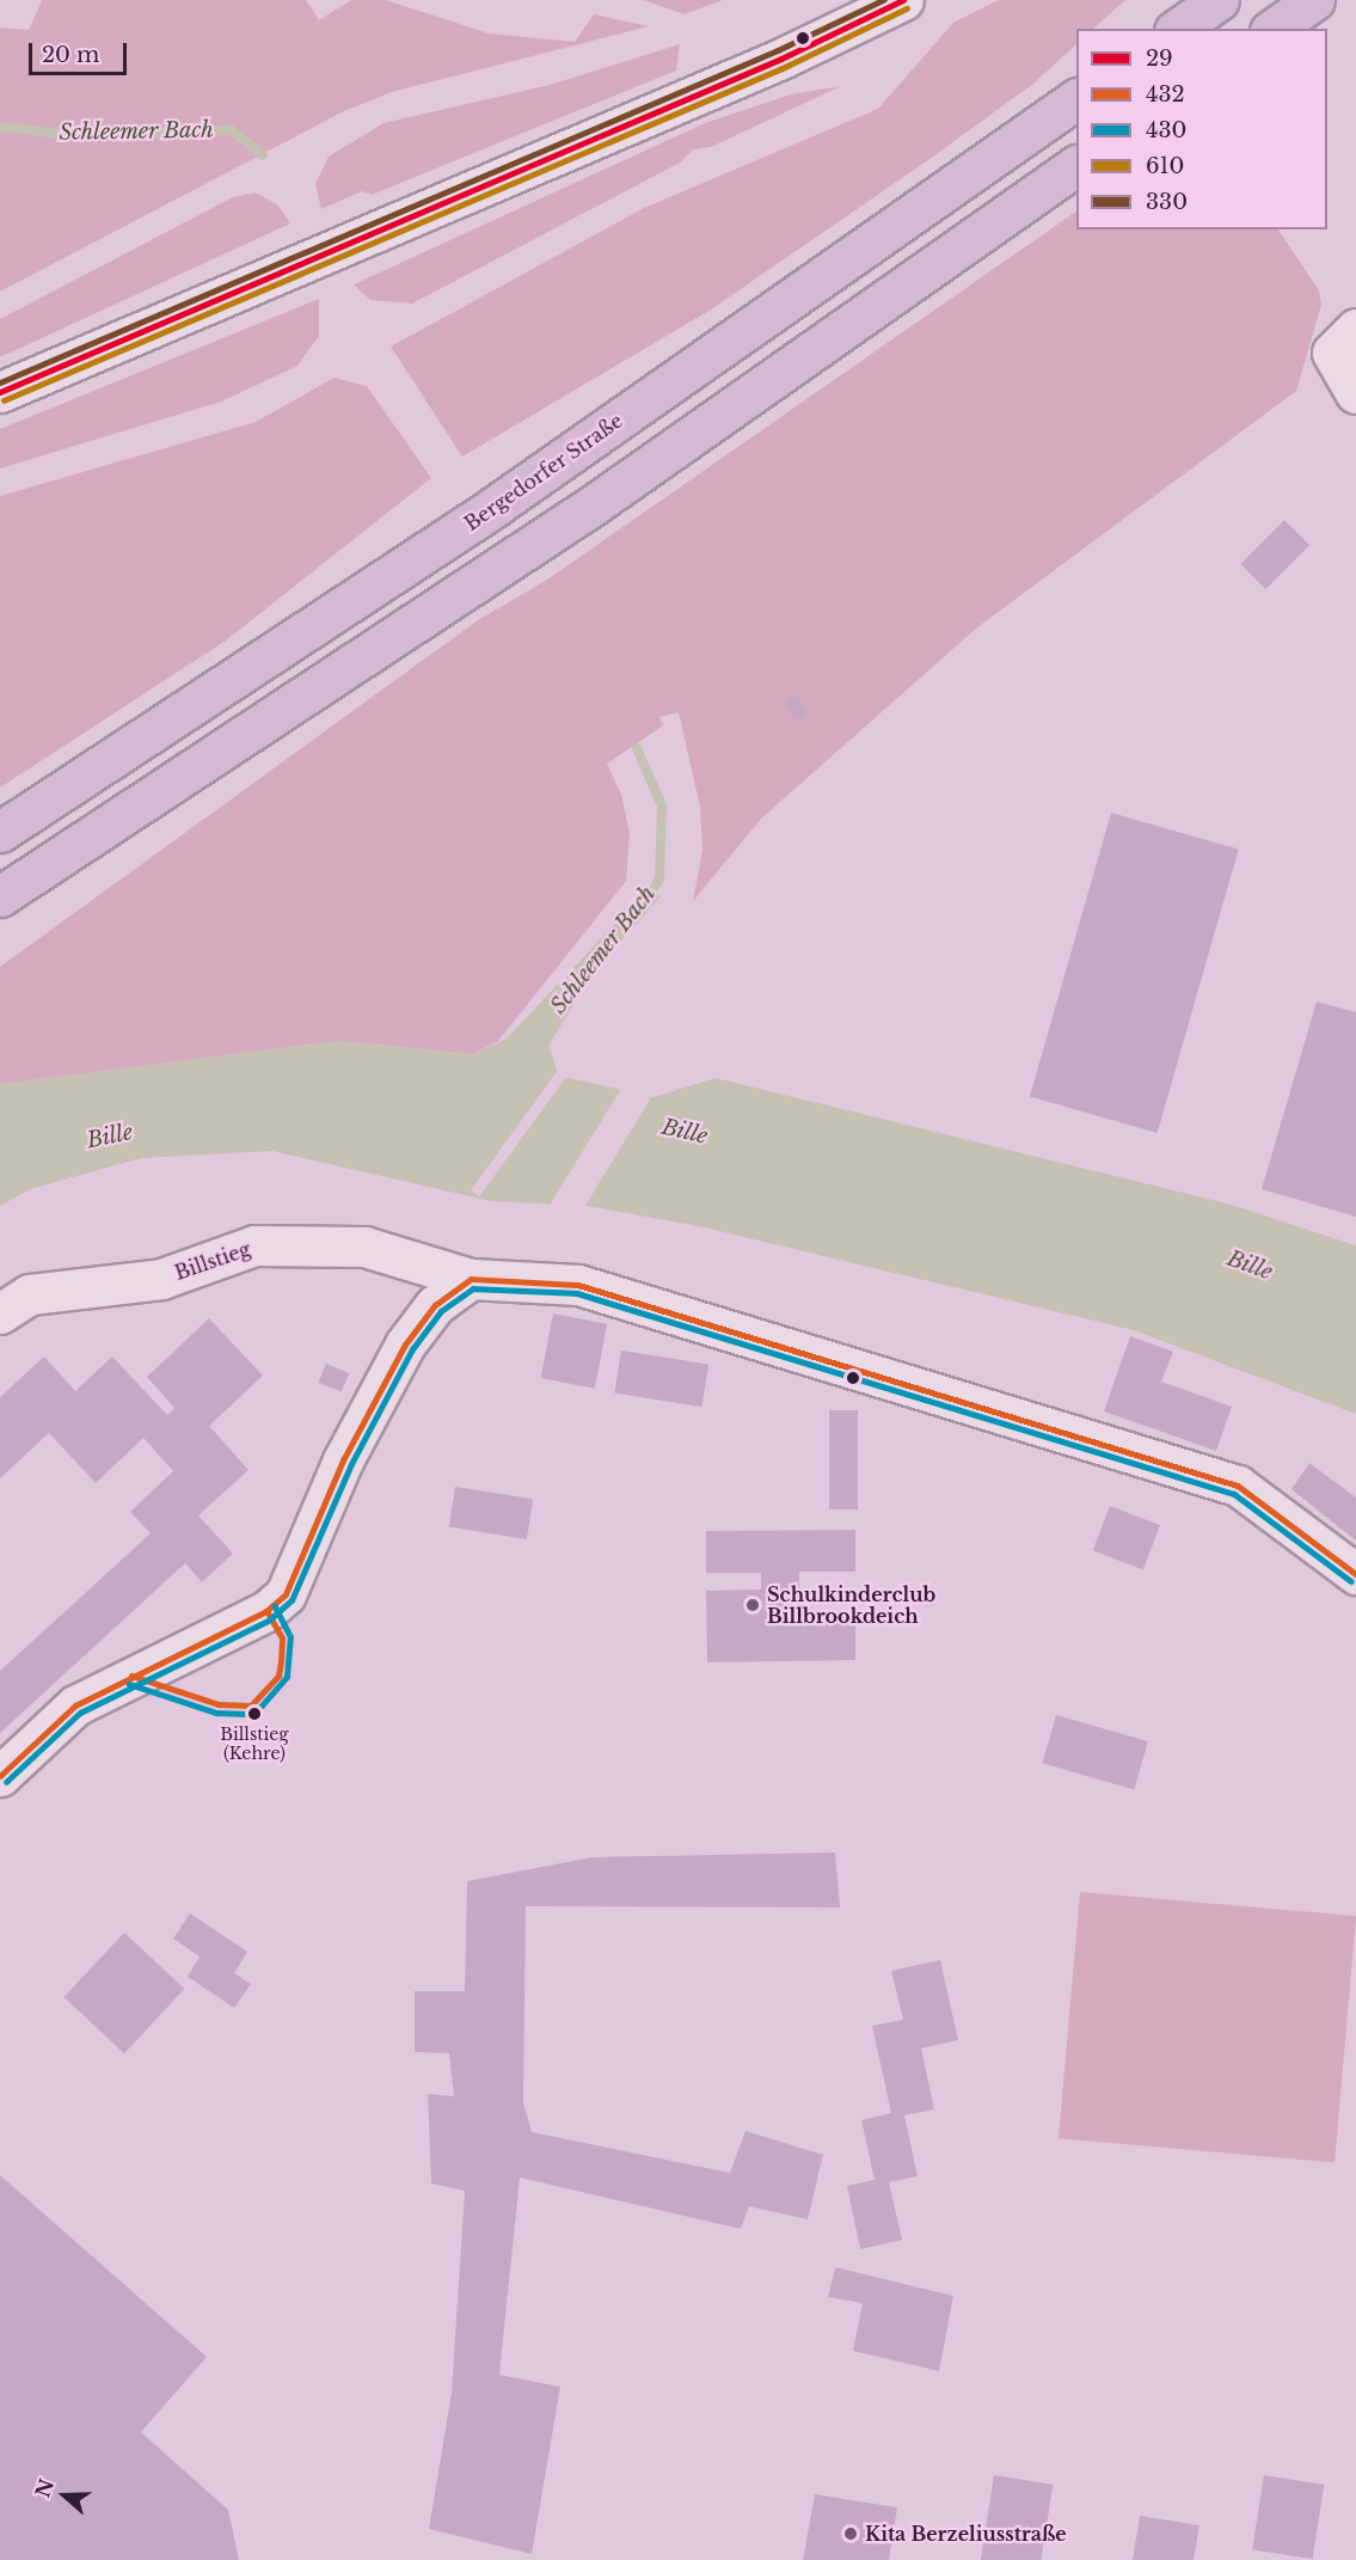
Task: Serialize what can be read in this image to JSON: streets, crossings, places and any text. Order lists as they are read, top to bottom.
{
  "streets": {
    "highway": ["Bergedorfer Straße"],
    "street": ["Billstieg"]
  },
  "water": ["Schleemer Bach", "Bille"],
  "places": ["Schulkinderclub Billbrookdeich", "Billstieg (Kehre)", "Kita Berzeliusstraße"],
  "lines": [
    "transit line 29",
    "transit line 330",
    "transit line 610",
    "transit line 432",
    "transit line 430"
  ],
  "legend": [
    "29",
    "432",
    "430",
    "610",
    "330"
  ],
  "scale_bar": "20 m",
  "north": "left"
}
